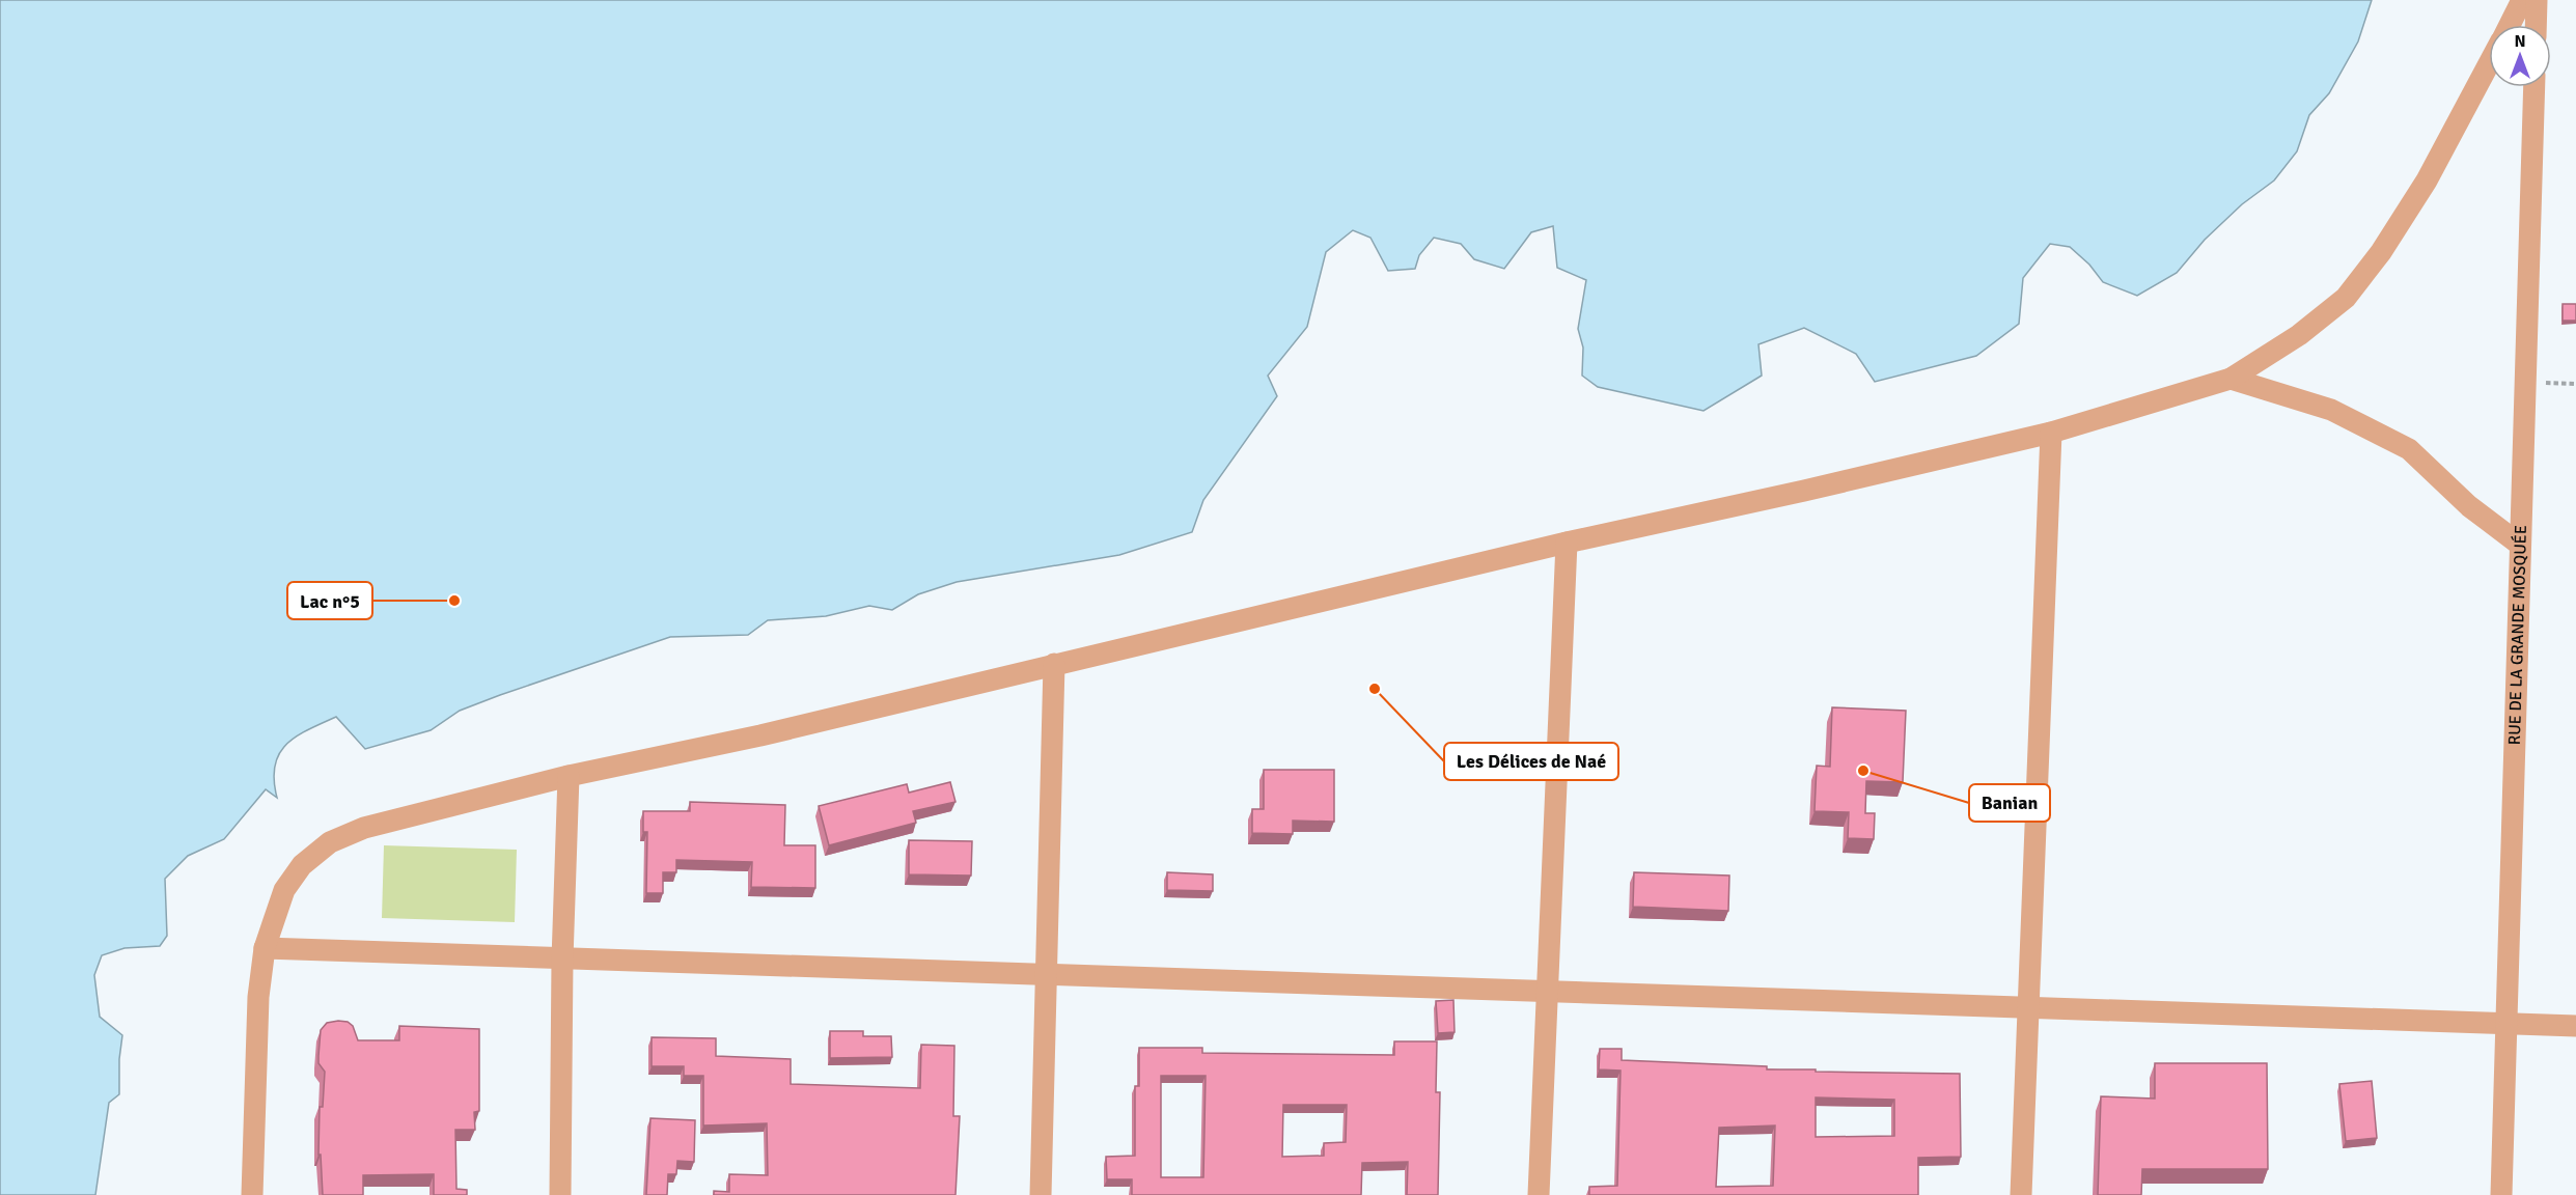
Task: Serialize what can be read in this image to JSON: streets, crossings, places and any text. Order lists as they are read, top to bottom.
{
  "streets": {
    "street": ["RUE DE LA GRANDE MOSQUÉE"]
  },
  "places": ["Lac n°5", "Les Délices de Naé", "Banian"],
  "north": "top"
}
